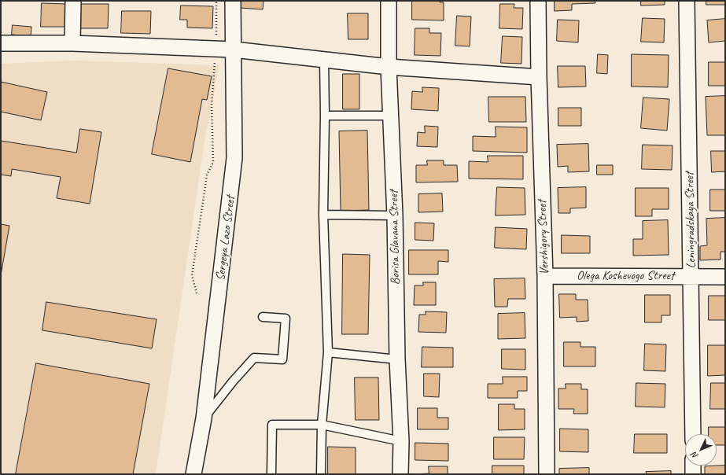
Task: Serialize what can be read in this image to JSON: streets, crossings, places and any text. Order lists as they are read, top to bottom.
{
  "streets": {
    "street": [
      "Leningradskaya Street",
      "Borisa Glavana Street",
      "Vershigory Street",
      "Sergeya Lazo Street",
      "Olega Koshevogo Street"
    ]
  },
  "crossings": [
    ["Leningradskaya Street", "Olega Koshevogo Street"],
    ["Vershigory Street", "Olega Koshevogo Street"]
  ],
  "north": "bottom left"
}
